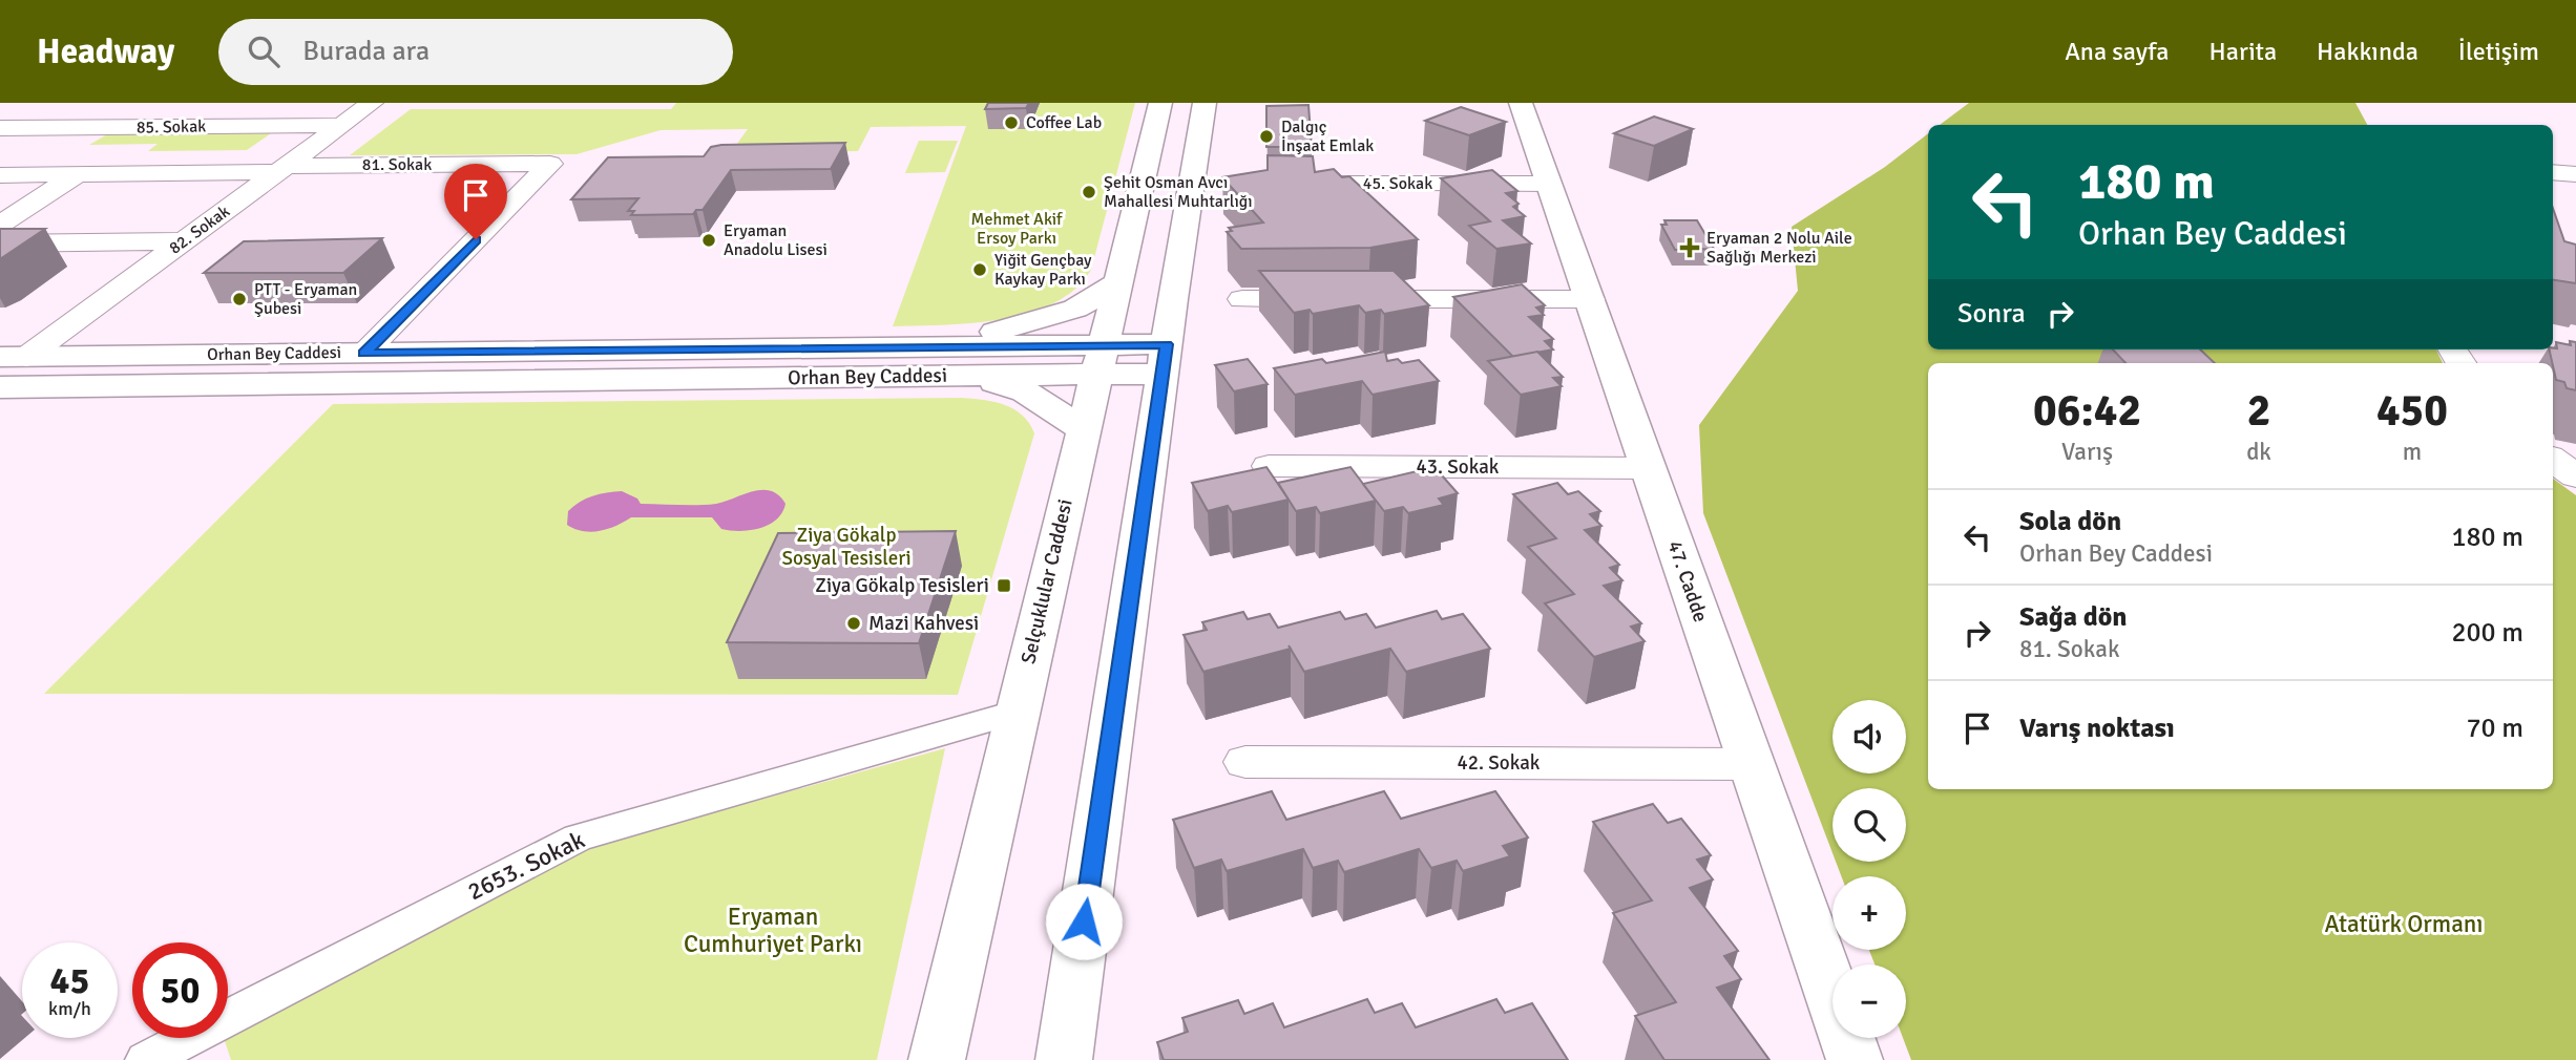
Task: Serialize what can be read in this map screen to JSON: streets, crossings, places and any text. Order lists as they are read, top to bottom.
{
  "streets": {
    "main road": ["Orhan Bey Caddesi", "Selçuklular Caddesi", "47. Cadde"],
    "street": [
      "85. Sokak",
      "81. Sokak",
      "45. Sokak",
      "82. Sokak",
      "43. Sokak",
      "42. Sokak",
      "2653. Sokak"
    ]
  },
  "crossings": [
    ["85. Sokak", "82. Sokak"],
    ["81. Sokak", "82. Sokak"],
    ["81. Sokak", "Orhan Bey Caddesi"],
    ["45. Sokak", "47. Cadde"],
    ["82. Sokak", "Orhan Bey Caddesi"],
    ["Orhan Bey Caddesi", "Selçuklular Caddesi"],
    ["43. Sokak", "47. Cadde"],
    ["Selçuklular Caddesi", "2653. Sokak"],
    ["47. Cadde", "42. Sokak"]
  ],
  "parks": [
    "Mehmet Akif Ersoy Parkı",
    "Ziya Gökalp Sosyal Tesisleri",
    "Eryaman Cumhuriyet Parkı",
    "Atatürk Ormanı"
  ],
  "places": {
    "other": [
      "Coffee Lab",
      "Dalgıç İnşaat Emlak",
      "Şehit Osman Avcı Mahallesi Muhtarlığı",
      "Eryaman Anadolu Lisesi",
      "Yiğit Gençbay Kaykay Parkı",
      "PTT - Eryaman Şubesi",
      "Mazi Kahvesi"
    ],
    "health": ["Eryaman 2 Nolu Aile Sağlığı Merkezi"],
    "transit": ["Ziya Gökalp Tesisleri"]
  },
  "page": {
    "header": "Headway",
    "search": "Burada ara",
    "nav": [
      "Ana sayfa",
      "Harita",
      "Hakkında",
      "İletişim"
    ],
    "turn": ["180 m", "Orhan Bey Caddesi"],
    "then": "Sonra",
    "eta": [
      "06:42",
      "Varış",
      "2",
      "dk",
      "450",
      "m"
    ],
    "list": [
      {
        "name": "Sola dön",
        "note": "Orhan Bey Caddesi",
        "value": "180 m"
      },
      {
        "name": "Sağa dön",
        "note": "81. Sokak",
        "value": "200 m"
      },
      {
        "name": "Varış noktası",
        "value": "70 m"
      }
    ],
    "map_buttons": ["+", "−"],
    "speed": "45 km/h",
    "limit": "50"
  }
}
